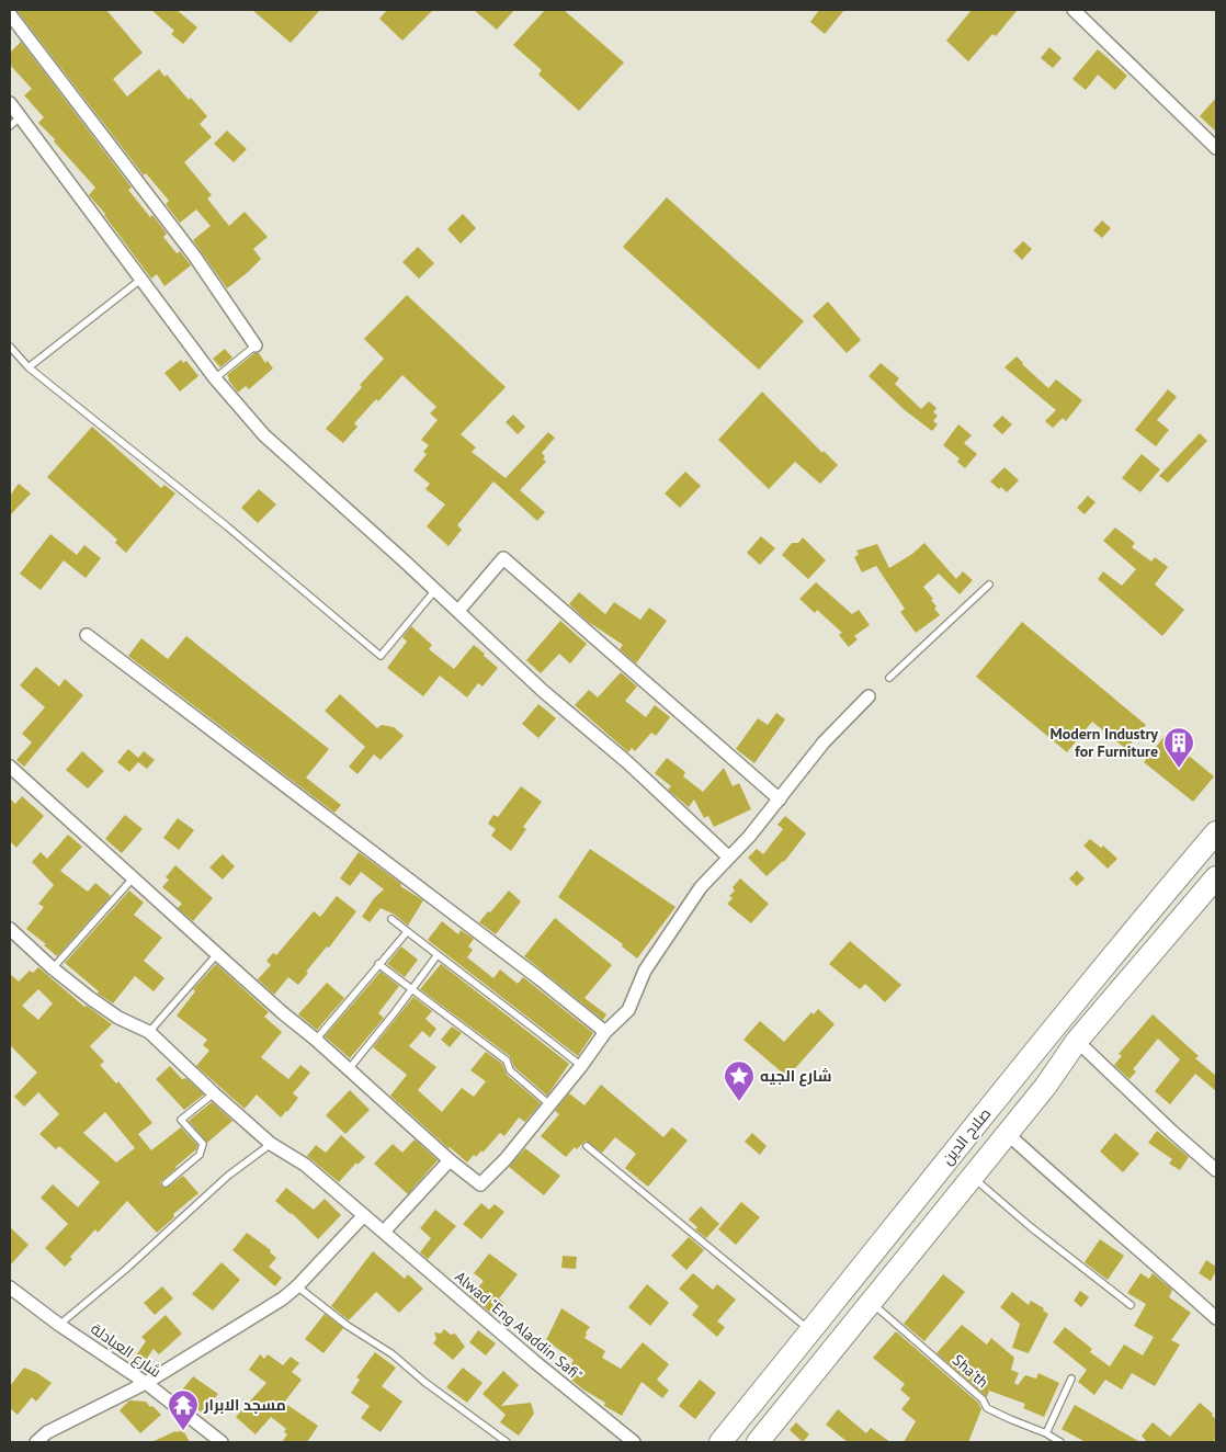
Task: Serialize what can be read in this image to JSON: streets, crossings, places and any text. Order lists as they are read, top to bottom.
{
  "streets": {
    "highway": ["صلاح الدين"],
    "street": ["Alwad \"Eng Aladdin Safi\"", "شارع العبادلة"],
    "lane": ["Sha'th"]
  },
  "crossings": [
    ["صلاح الدين", "Sha'th"]
  ],
  "places": {
    "building": ["Modern Industry for Furniture"],
    "place": ["شارع الجيه"],
    "temple": ["مسجد الابرار"]
  }
}
